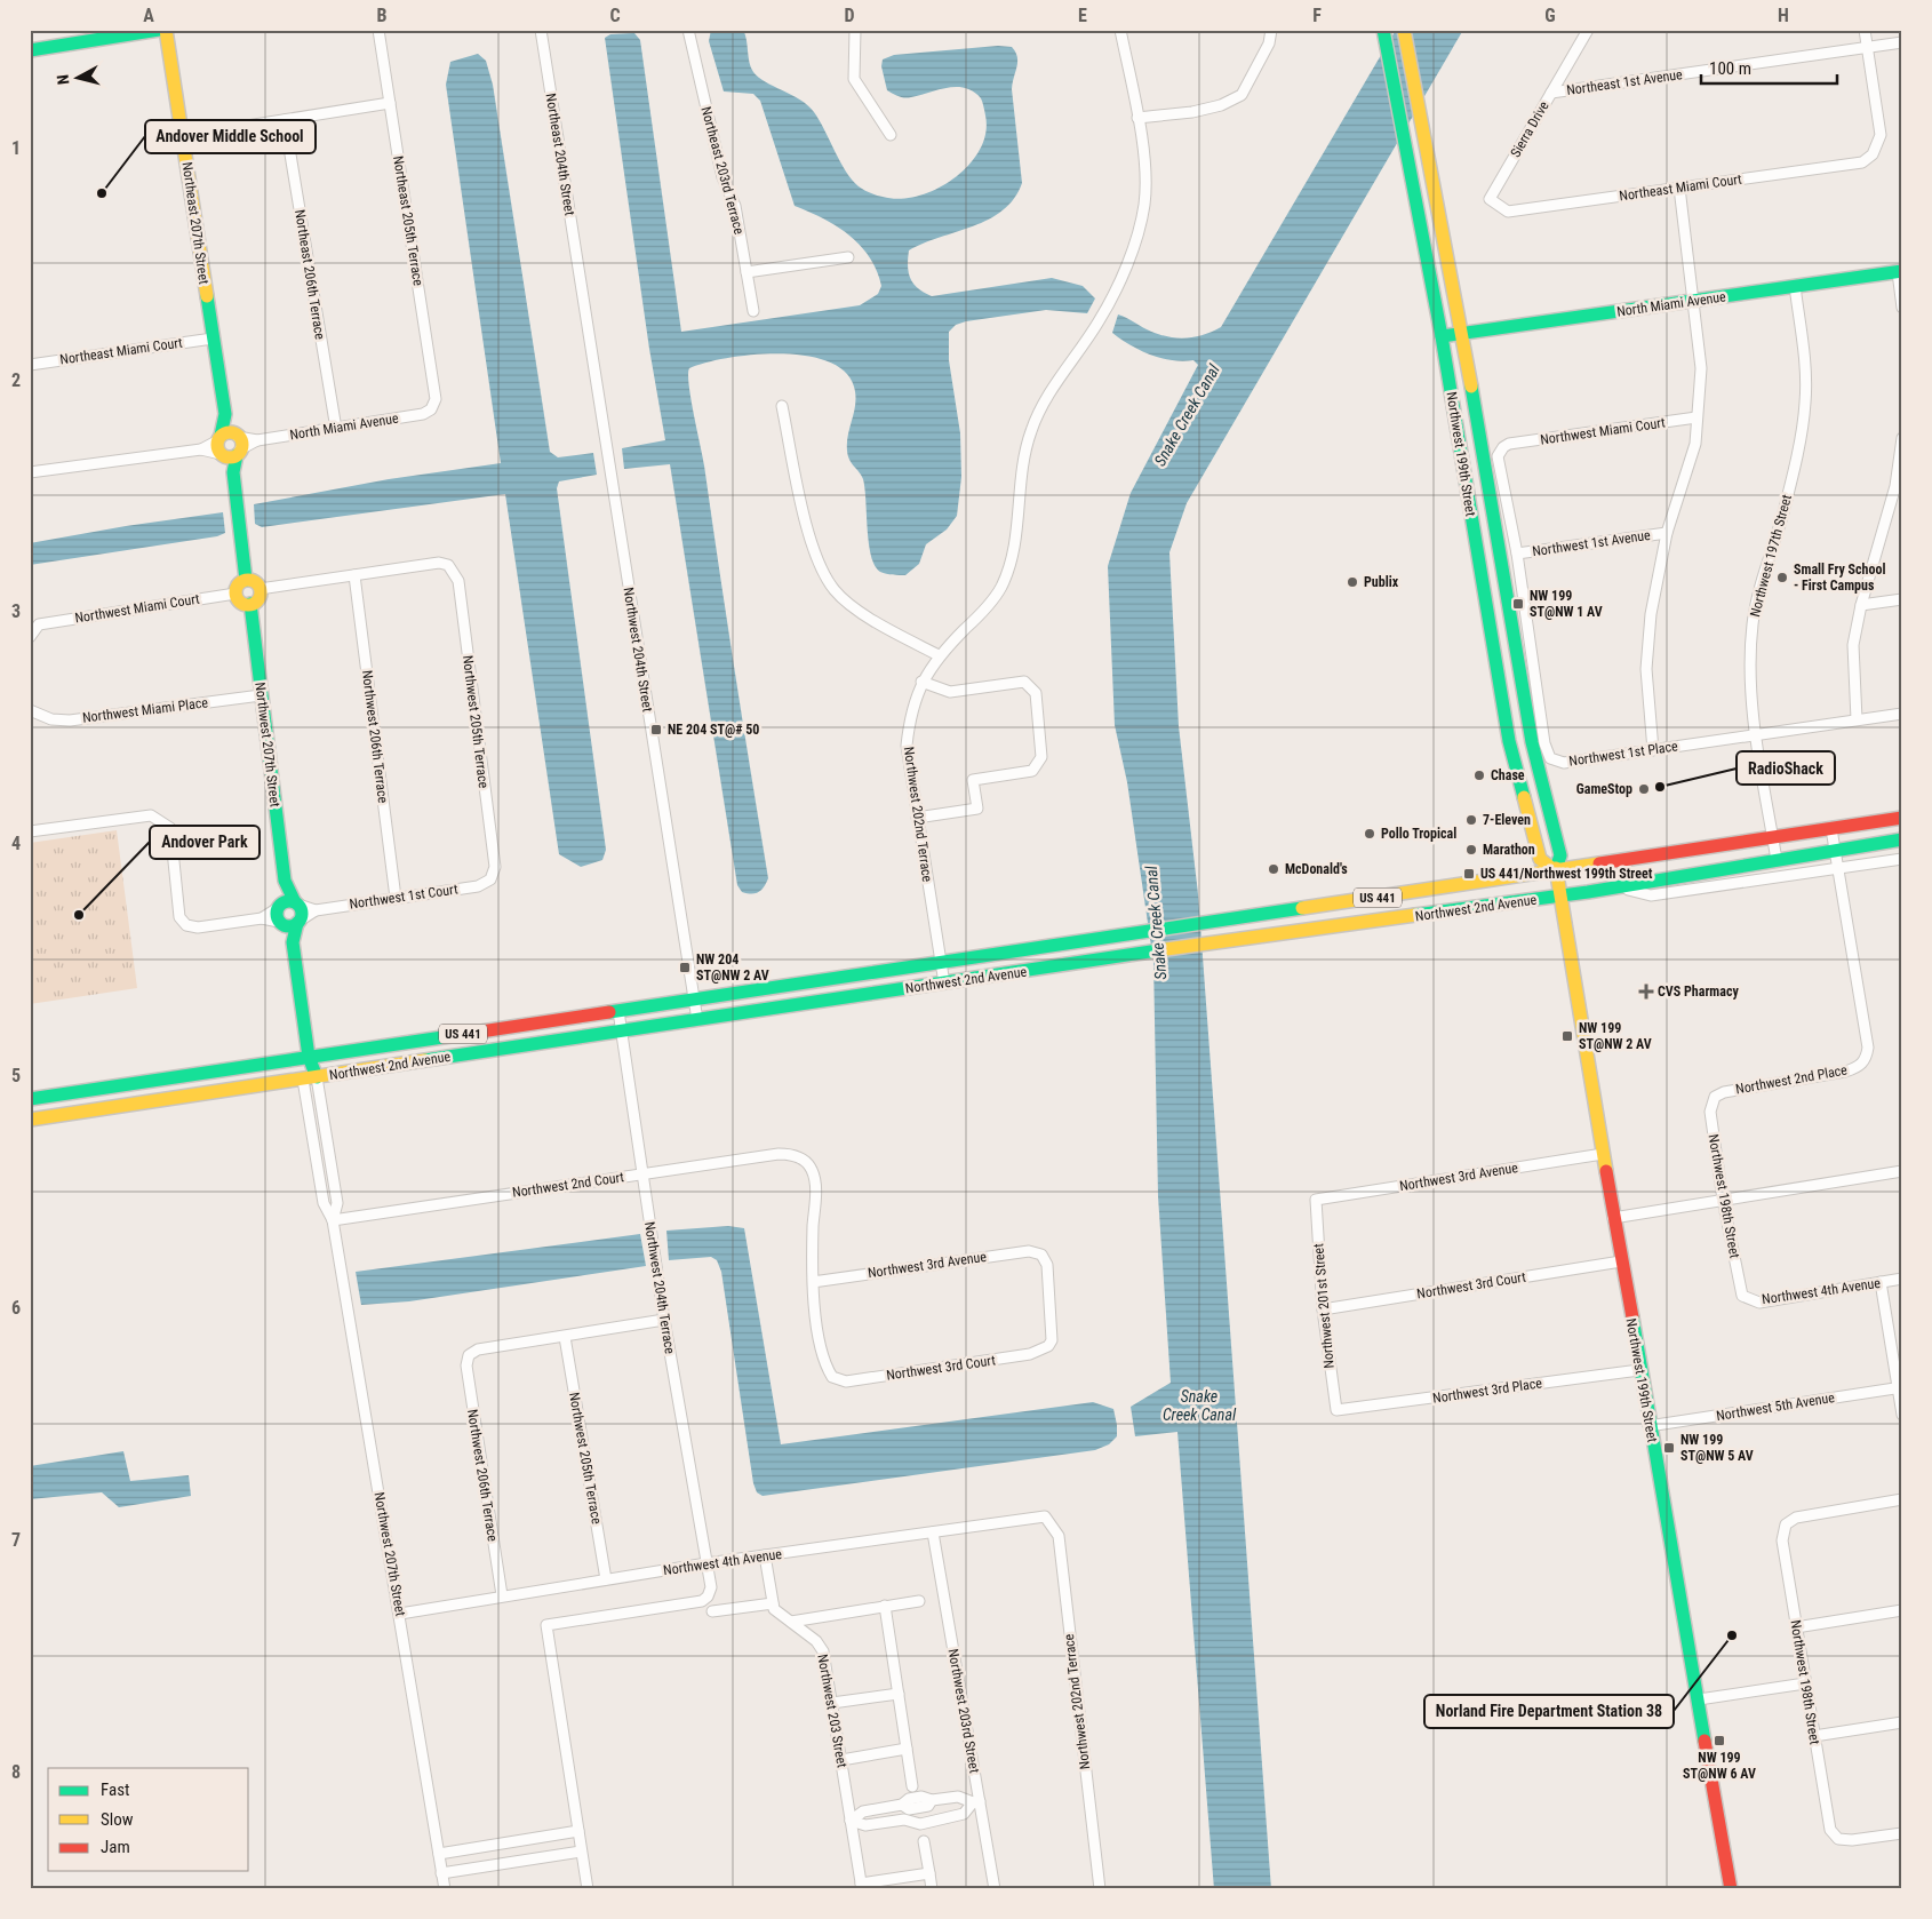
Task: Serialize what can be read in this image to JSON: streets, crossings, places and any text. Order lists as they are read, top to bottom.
{
  "streets": {
    "main road": [
      "Northeast 207th Street",
      "North Miami Avenue",
      "Northwest 199th Street",
      "Northwest 207th Street",
      "US 441",
      "Northwest 2nd Avenue"
    ],
    "street": [
      "Northeast 1st Avenue",
      "Sierra Drive",
      "Northeast 204th Street",
      "Northeast 203rd Terrace",
      "Northeast Miami Court",
      "Northeast 205th Terrace",
      "Northeast 206th Terrace",
      "Northwest Miami Court",
      "Northwest 1st Avenue",
      "Northwest 197th Street",
      "Northwest 204th Street",
      "Northwest Miami Place",
      "Northwest 205th Terrace",
      "Northwest 206th Terrace",
      "Northwest 1st Place",
      "Northwest 202nd Terrace",
      "Northwest 1st Court",
      "Northwest 2nd Place",
      "Northwest 3rd Avenue",
      "Northwest 2nd Court",
      "Northwest 198th Street",
      "Northwest 3rd Court",
      "Northwest 204th Terrace",
      "Northwest 4th Avenue",
      "Northwest 201st Street",
      "Northwest 3rd Place",
      "Northwest 5th Avenue",
      "Northwest 203 Street",
      "Northwest 203rd Street"
    ]
  },
  "crossings": [
    ["Northeast 1st Avenue", "Sierra Drive"],
    ["Northeast 1st Avenue", "Northeast Miami Court"],
    ["Sierra Drive", "Northeast Miami Court"],
    ["Northeast 204th Street", "Northwest 204th Street"],
    ["Northeast Miami Court", "Northeast 207th Street"],
    ["Northeast 205th Terrace", "North Miami Avenue"],
    ["Northeast 207th Street", "North Miami Avenue"],
    ["Northeast 206th Terrace", "North Miami Avenue"],
    ["North Miami Avenue", "Northwest 199th Street"],
    ["North Miami Avenue", "Northwest 197th Street"],
    ["Northwest Miami Court", "Northwest 1st Avenue"],
    ["Northwest Miami Court", "Northwest 207th Street"],
    ["Northwest Miami Court", "Northwest 1st Place"],
    ["Northwest 199th Street", "Northwest 2nd Avenue"],
    ["Northwest 199th Street", "Northwest 3rd Avenue"],
    ["Northwest 199th Street", "Northwest 3rd Court"],
    ["Northwest 199th Street", "Northwest 3rd Place"],
    ["Northwest 199th Street", "Northwest 5th Avenue"],
    ["Northwest 1st Avenue", "Northwest 1st Place"],
    ["Northwest 197th Street", "Northwest 1st Place"],
    ["Northwest 197th Street", "Northwest 2nd Avenue"],
    ["Northwest 204th Street", "Northwest 2nd Avenue"],
    ["Northwest Miami Place", "Northwest 207th Street"],
    ["Northwest 205th Terrace", "Northwest 206th Terrace"],
    ["Northwest 205th Terrace", "Northwest 1st Court"],
    ["Northwest 205th Terrace", "Northwest 4th Avenue"],
    ["Northwest 206th Terrace", "Northwest 1st Court"],
    ["Northwest 206th Terrace", "Northwest 4th Avenue"],
    ["Northwest 207th Street", "Northwest 1st Court"],
    ["Northwest 207th Street", "Northwest 2nd Avenue"],
    ["Northwest 207th Street", "Northwest 2nd Court"],
    ["Northwest 207th Street", "Northwest 4th Avenue"],
    ["Northwest 202nd Terrace", "Northwest 2nd Avenue"],
    ["Northwest 202nd Terrace", "Northwest 4th Avenue"],
    ["Northwest 2nd Avenue", "Northwest 204th Terrace"],
    ["Northwest 2nd Place", "Northwest 198th Street"],
    ["Northwest 3rd Avenue", "Northwest 2nd Court"],
    ["Northwest 3rd Avenue", "Northwest 3rd Court"],
    ["Northwest 3rd Avenue", "Northwest 201st Street"],
    ["Northwest 2nd Court", "Northwest 3rd Court"],
    ["Northwest 2nd Court", "Northwest 204th Terrace"],
    ["Northwest 198th Street", "Northwest 4th Avenue"],
    ["Northwest 3rd Court", "Northwest 201st Street"],
    ["Northwest 204th Terrace", "Northwest 4th Avenue"],
    ["Northwest 4th Avenue", "Northwest 203rd Street"],
    ["Northwest 201st Street", "Northwest 3rd Place"]
  ],
  "water": ["Snake Creek Canal"],
  "places": {
    "other": [
      "Andover Middle School",
      "Small Fry School - First Campus",
      "Publix",
      "Chase",
      "RadioShack",
      "GameStop",
      "7-Eleven",
      "Pollo Tropical",
      "Marathon",
      "McDonald's",
      "Andover Park",
      "Norland Fire Department Station 38"
    ],
    "transit": [
      "NW 199 ST@NW 1 AV",
      "NE 204 ST@# 50",
      "US 441/Northwest 199th Street",
      "NW 204 ST@NW 2 AV",
      "NW 199 ST@NW 2 AV",
      "NW 199 ST@NW 5 AV",
      "NW 199 ST@NW 6 AV"
    ],
    "health": ["CVS Pharmacy"]
  },
  "legend": ["Fast", "Slow", "Jam"],
  "scale_bar": "100 m",
  "north": "left",
  "grid": {
    "columns": [
      "A",
      "B",
      "C",
      "D",
      "E",
      "F",
      "G",
      "H"
    ],
    "rows": [
      "1",
      "2",
      "3",
      "4",
      "5",
      "6",
      "7",
      "8"
    ]
  }
}
